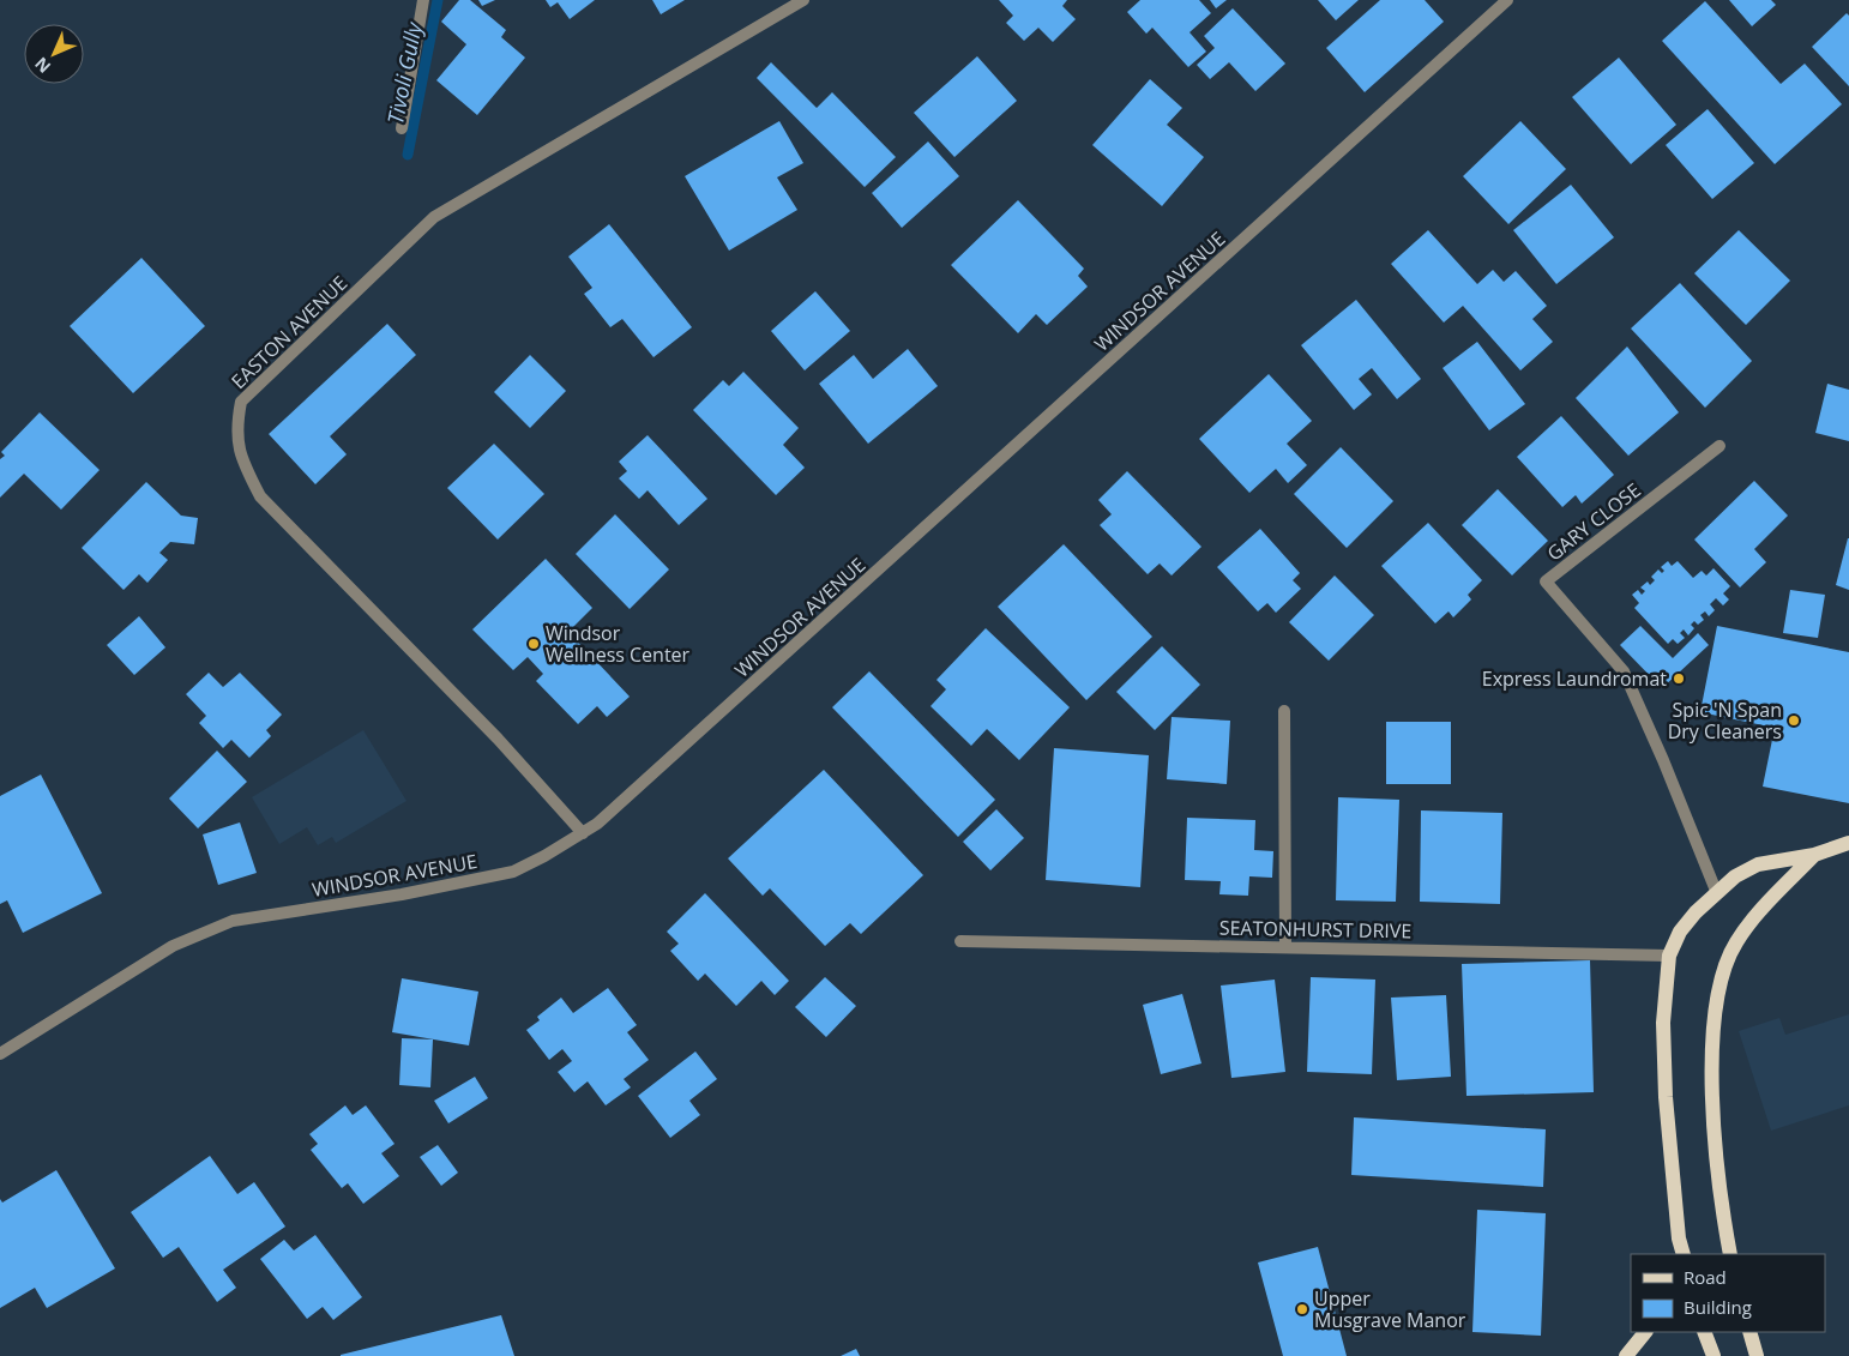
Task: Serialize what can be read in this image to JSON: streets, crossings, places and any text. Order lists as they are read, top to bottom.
{
  "streets": {
    "street": [
      "WINDSOR AVENUE",
      "EASTON AVENUE",
      "GARY CLOSE",
      "SEATONHURST DRIVE"
    ]
  },
  "crossings": [
    ["WINDSOR AVENUE", "EASTON AVENUE"]
  ],
  "water": ["Tivoli Gully"],
  "places": [
    "Windsor Wellness Center",
    "Express Laundromat",
    "Spic 'N Span Dry Cleaners",
    "Upper Musgrave Manor"
  ],
  "legend": ["Road", "Building"],
  "north": "bottom left"
}
